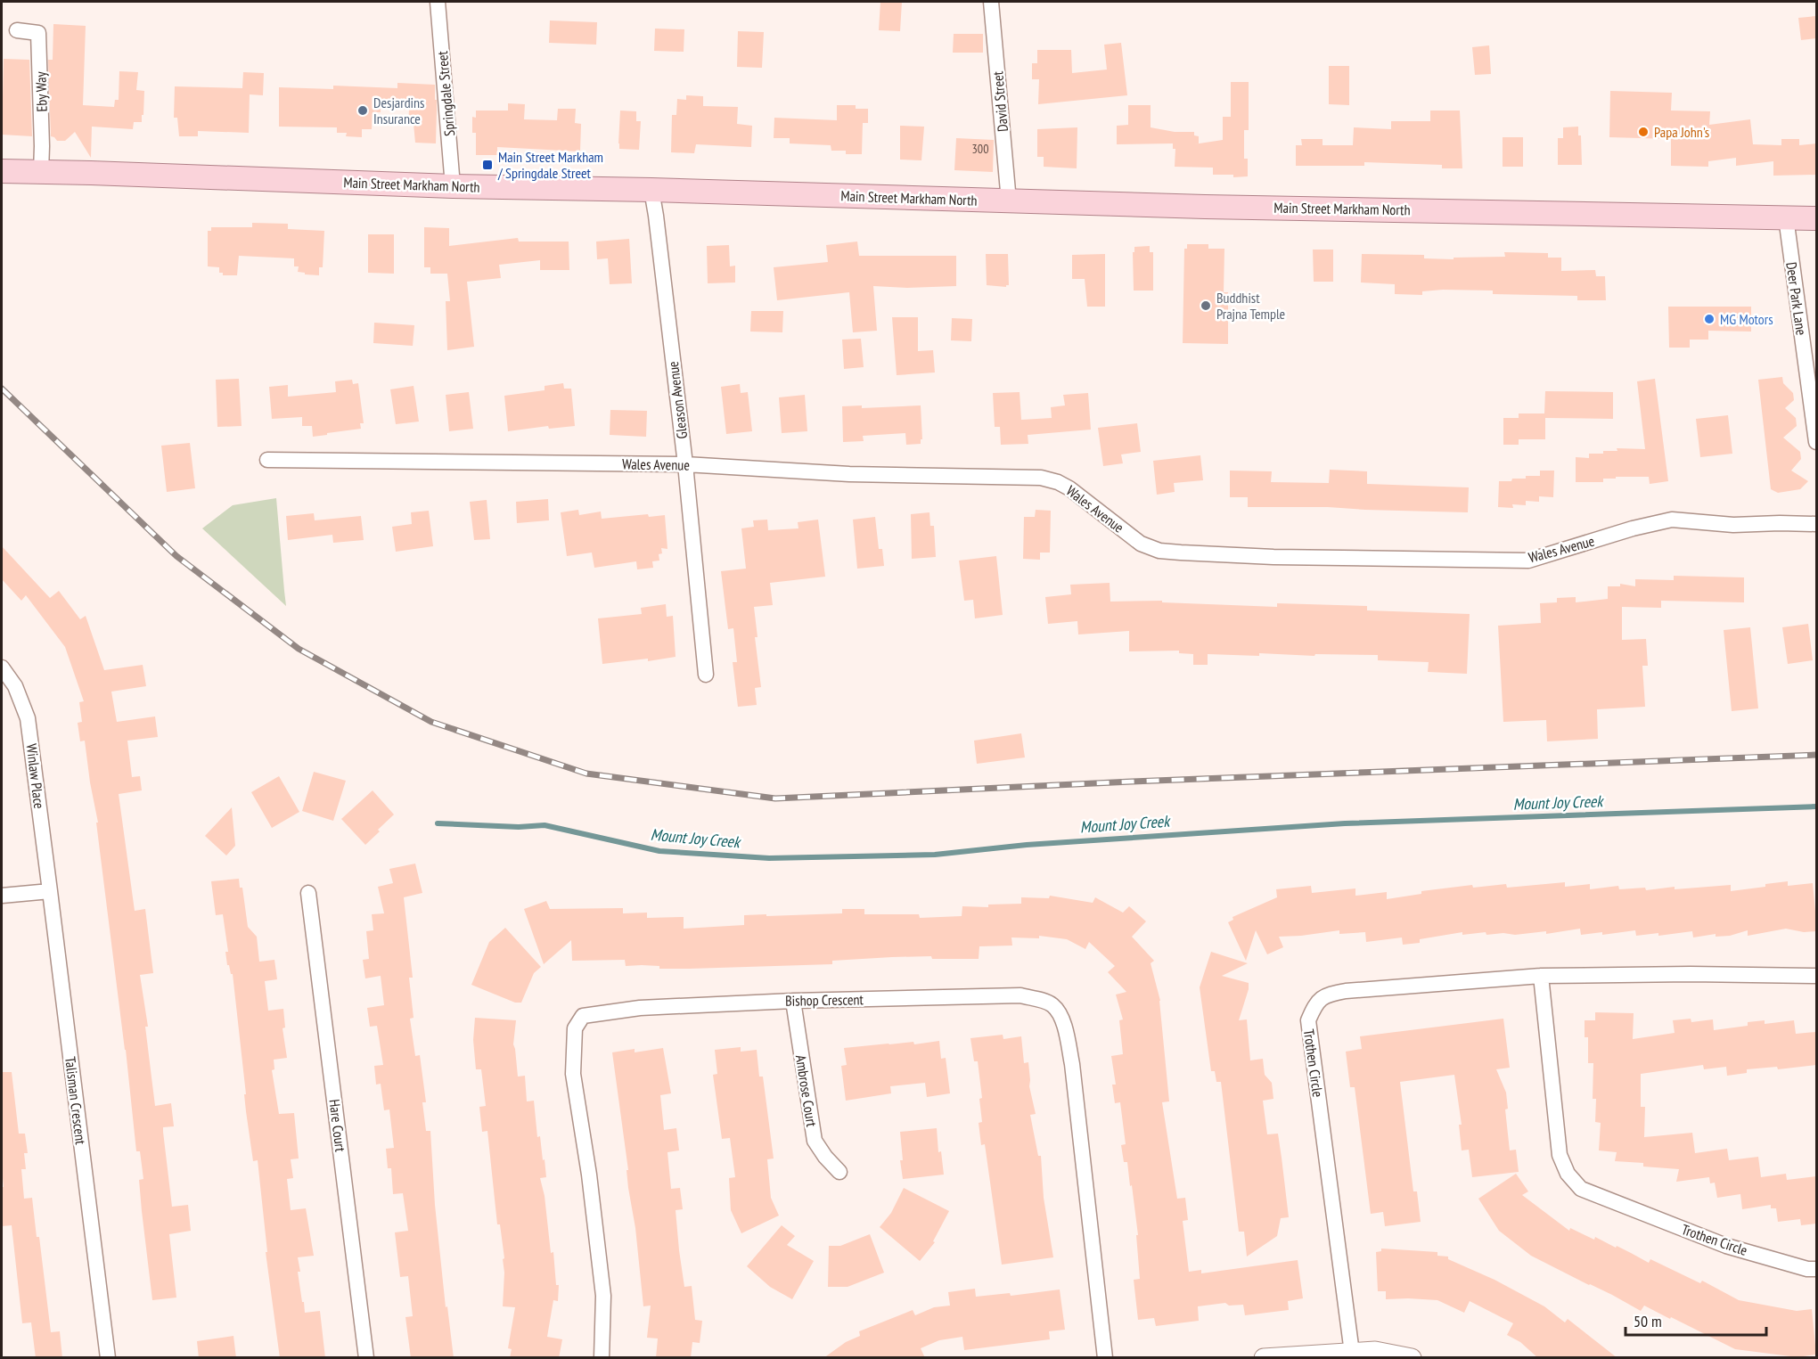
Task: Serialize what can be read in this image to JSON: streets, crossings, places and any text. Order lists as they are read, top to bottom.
{
  "streets": {
    "main road": ["Main Street Markham North"],
    "street": [
      "Eby Way",
      "Springdale Street",
      "David Street",
      "Deer Park Lane",
      "Gleason Avenue",
      "Wales Avenue",
      "Winlaw Place",
      "Bishop Crescent",
      "Trothen Circle",
      "Ambrose Court",
      "Talisman Crescent",
      "Hare Court"
    ]
  },
  "crossings": [
    ["Eby Way", "Main Street Markham North"],
    ["Springdale Street", "Main Street Markham North"],
    ["David Street", "Main Street Markham North"],
    ["Main Street Markham North", "Deer Park Lane"],
    ["Main Street Markham North", "Gleason Avenue"],
    ["Gleason Avenue", "Wales Avenue"],
    ["Winlaw Place", "Talisman Crescent"],
    ["Bishop Crescent", "Ambrose Court"]
  ],
  "water": ["Mount Joy Creek"],
  "places": {
    "other": [
      "Desjardins Insurance",
      "Papa John's",
      "Buddhist Prajna Temple",
      "MG Motors"
    ],
    "transit": ["Main Street Markham / Springdale Street"]
  },
  "house_numbers": ["300"],
  "scale_bar": "50 m"
}
